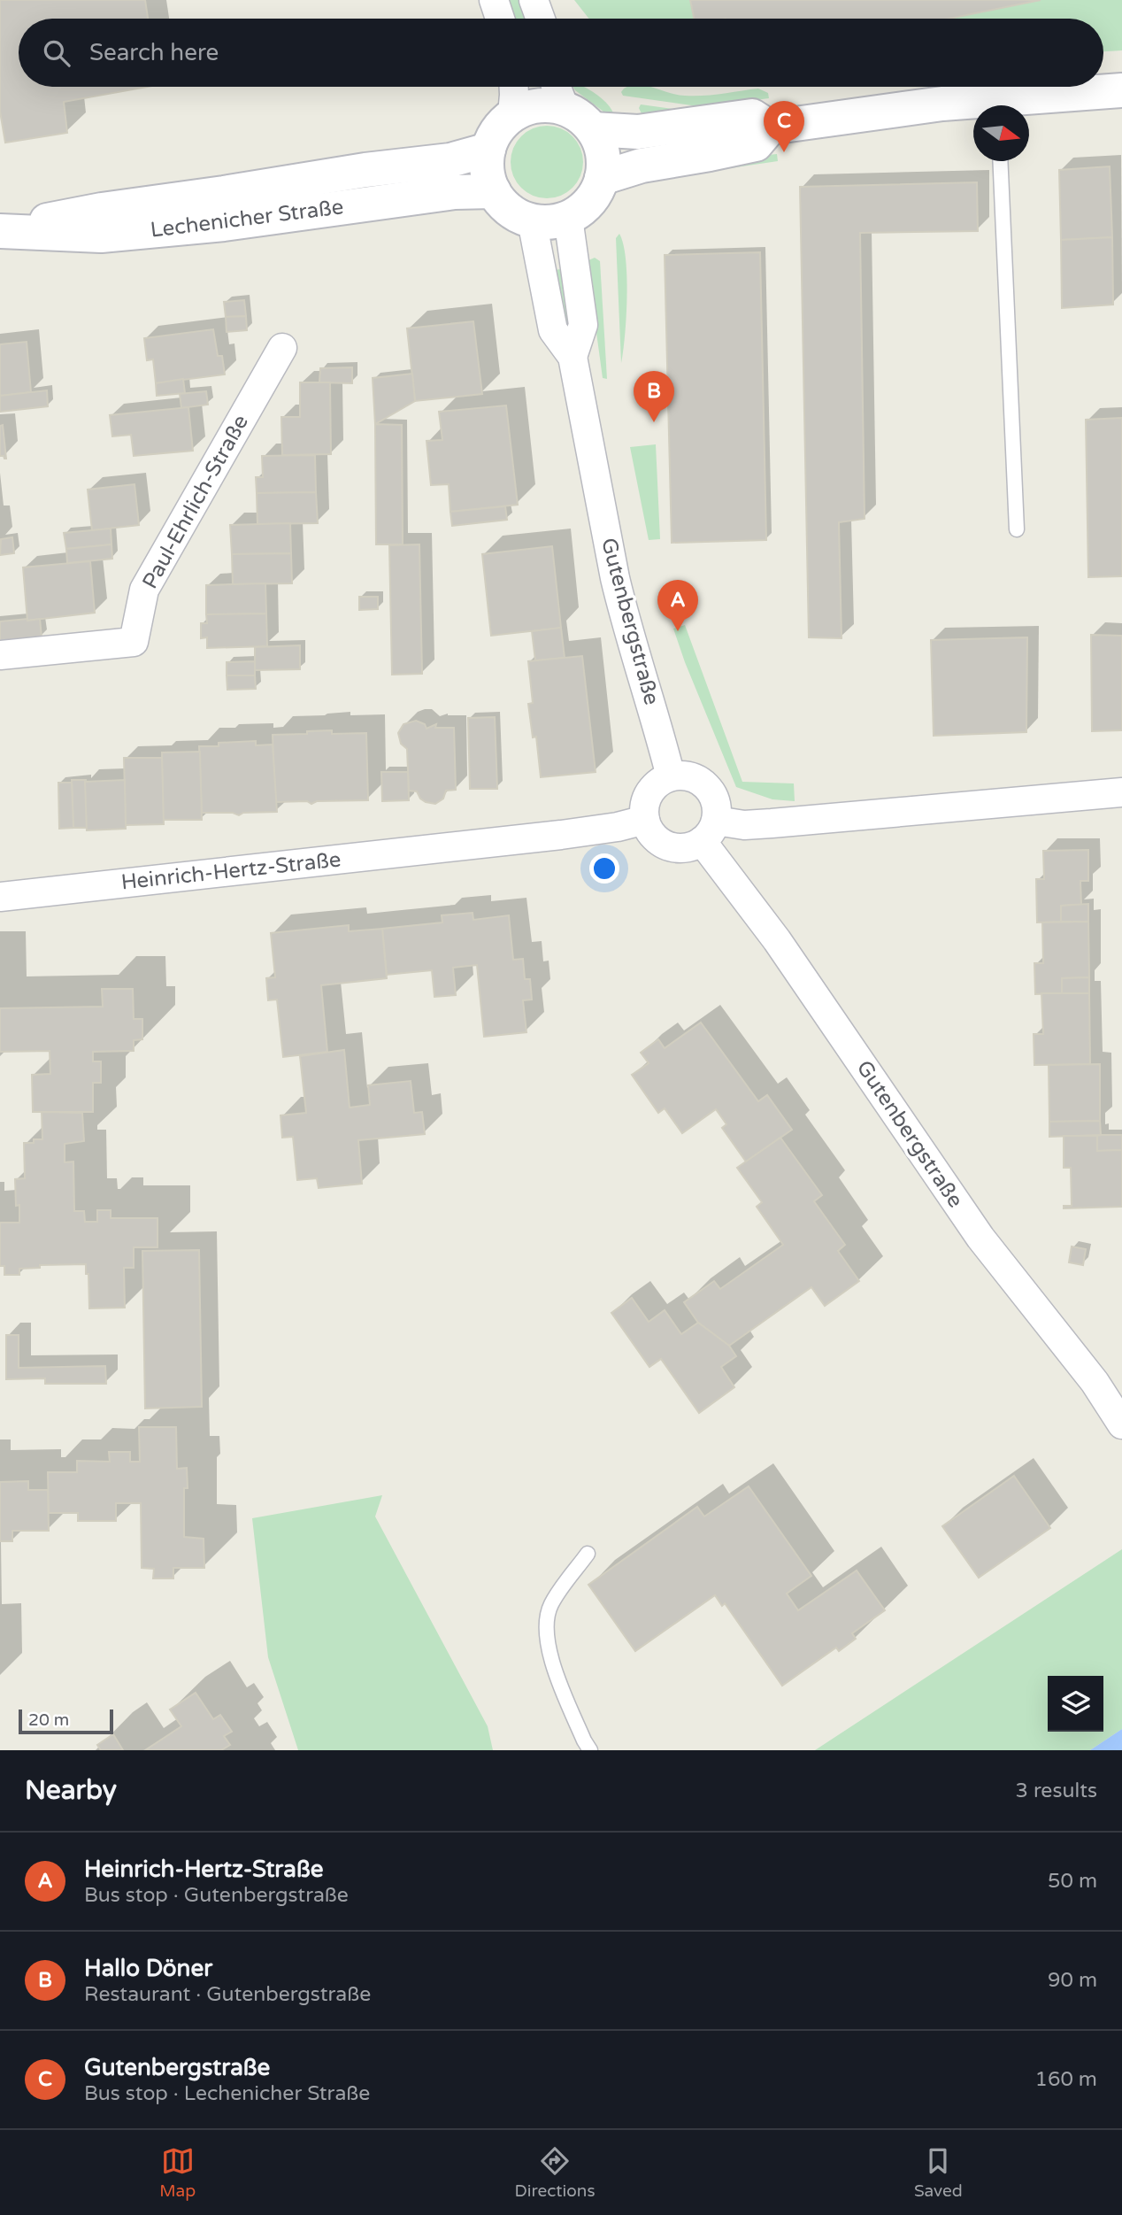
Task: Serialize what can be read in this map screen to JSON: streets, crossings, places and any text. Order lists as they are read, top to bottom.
{
  "streets": {
    "street": [
      "Lechenicher Straße",
      "Paul-Ehrlich-Straße",
      "Gutenbergstraße",
      "Heinrich-Hertz-Straße"
    ]
  },
  "crossings": [
    ["Lechenicher Straße", "Gutenbergstraße"],
    ["Gutenbergstraße", "Heinrich-Hertz-Straße"]
  ],
  "scale_bar": "20 m",
  "north": "right",
  "page": {
    "search": "Search here",
    "pins": ["C", "B", "A"],
    "scale": "20 m",
    "heading": ["Nearby", "3 results"],
    "list": [
      {
        "mark": "A",
        "name": "Heinrich-Hertz-Straße",
        "note": "Bus stop · Gutenbergstraße",
        "value": "50 m"
      },
      {
        "mark": "B",
        "name": "Hallo Döner",
        "note": "Restaurant · Gutenbergstraße",
        "value": "90 m"
      },
      {
        "mark": "C",
        "name": "Gutenbergstraße",
        "note": "Bus stop · Lechenicher Straße",
        "value": "160 m"
      }
    ],
    "nav": ["Map", "Directions", "Saved"]
  }
}
